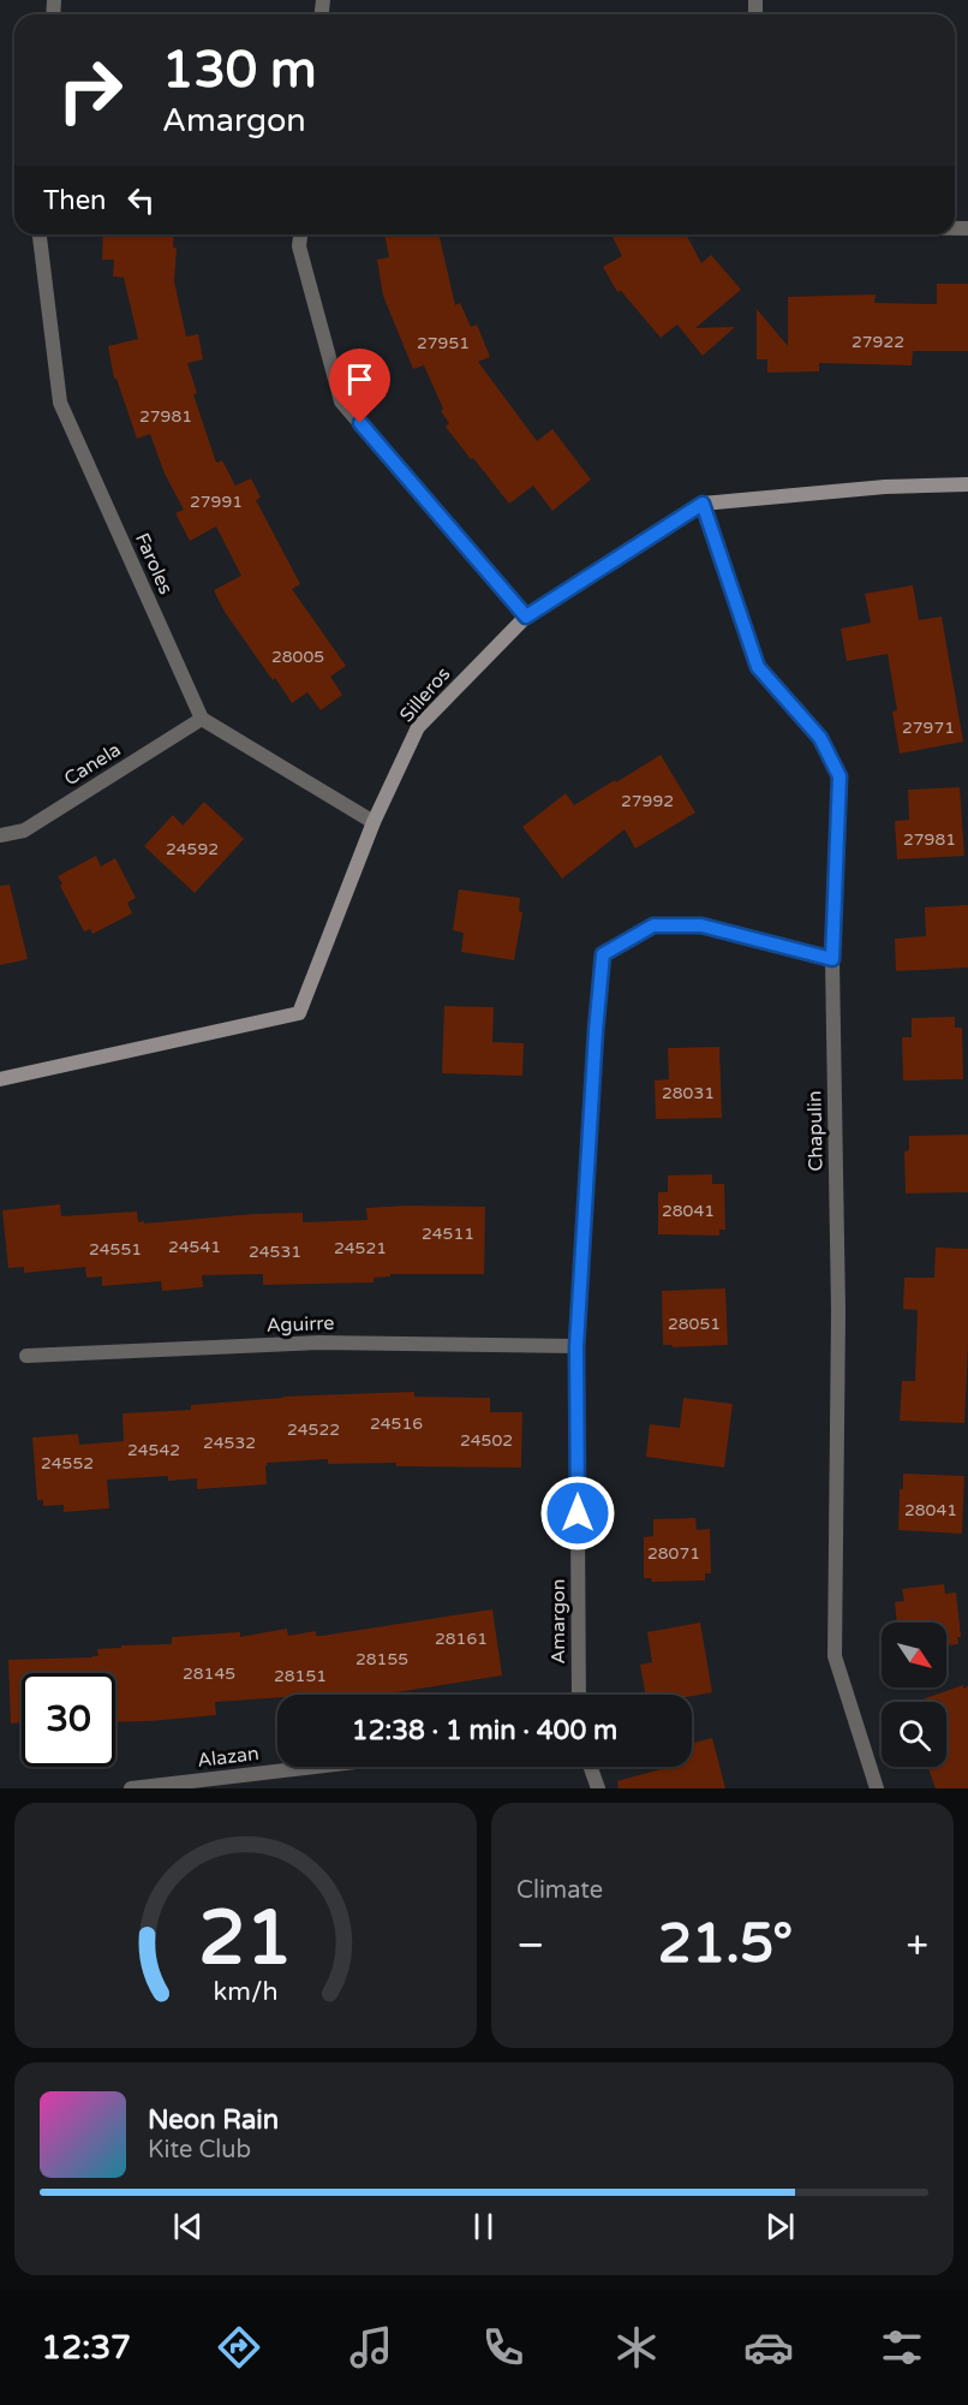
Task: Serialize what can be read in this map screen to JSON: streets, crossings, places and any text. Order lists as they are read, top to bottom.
{
  "streets": {
    "street": [
      "Faroles",
      "Silleros",
      "Canela",
      "Chapulin",
      "Aguirre",
      "Amargon",
      "Alazan"
    ]
  },
  "crossings": [
    ["Faroles", "Canela"],
    ["Silleros", "Chapulin"],
    ["Chapulin", "Amargon"],
    ["Aguirre", "Amargon"]
  ],
  "house_numbers": [
    "27922",
    "27951",
    "27981",
    "27991",
    "28005",
    "27971",
    "27992",
    "27981",
    "24592",
    "28031",
    "28041",
    "24511",
    "24541",
    "24521",
    "24551",
    "24531",
    "28051",
    "24516",
    "24522",
    "24502",
    "24532",
    "24542",
    "24552",
    "28041",
    "28071",
    "28161",
    "28155",
    "28145",
    "28151"
  ],
  "north": "bottom right",
  "page": {
    "turn": ["130 m", "Amargon"],
    "then": "Then",
    "limit": "30",
    "trip": "12:38 · 1 min · 400 m",
    "tile": "Climate",
    "heat": ["−", "21.5°", "+"],
    "song": ["Neon Rain", "Kite Club"],
    "tabs": "12:37",
    "gauge": ["21", "km/h"]
  }
}
